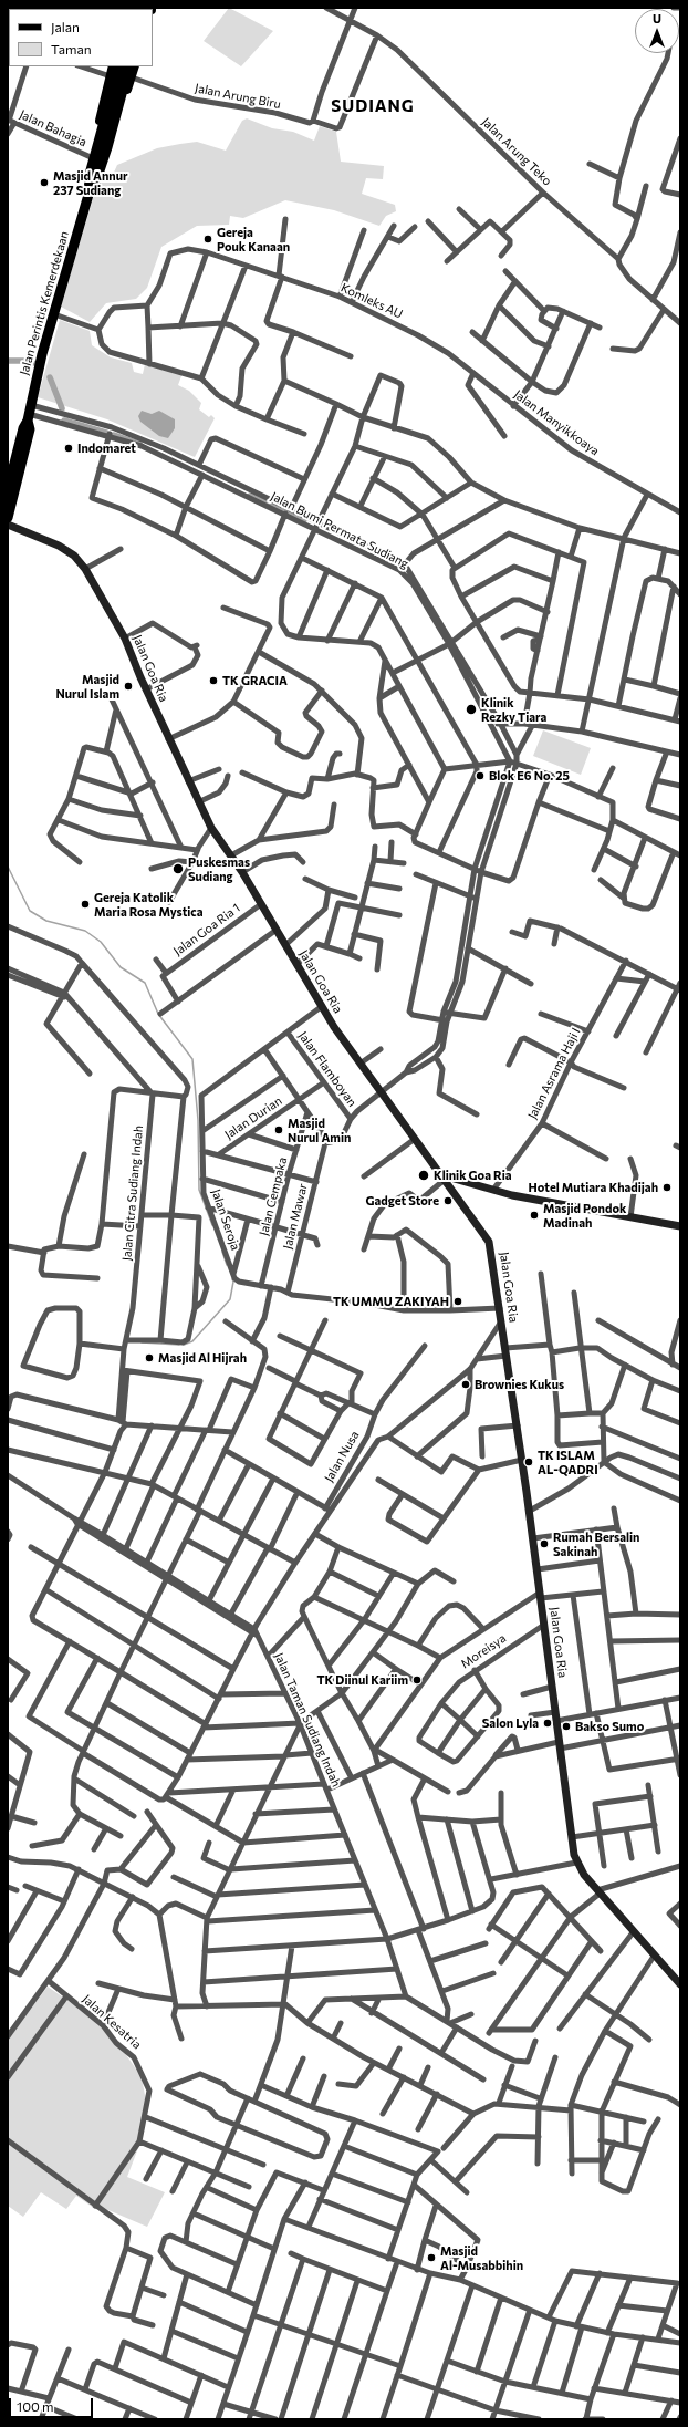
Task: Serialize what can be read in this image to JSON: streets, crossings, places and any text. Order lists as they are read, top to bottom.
{
  "streets": {
    "highway": ["Jalan Perintis Kemerdekaan"],
    "main road": ["Jalan Goa Ria"],
    "street": [
      "Jalan Arung Biru",
      "Jalan Bahagia",
      "Jalan Arung Teko",
      "Komleks AU",
      "Jalan Manyikkoaya",
      "Jalan Bumi Permata Sudiang",
      "Jalan Goa Ria 1",
      "Jalan Flamboyan",
      "Jalan Asrama Haji I",
      "Jalan Durian",
      "Jalan Citra Sudiang Indah",
      "Jalan Cempaka",
      "Jalan Mawar",
      "Jalan Seroja",
      "Jalan Nusa",
      "Moreisya",
      "Jalan Taman Sudiang Indah",
      "Jalan Kesatria"
    ]
  },
  "crossings": [
    ["Jalan Arung Biru", "Jalan Arung Teko"],
    ["Jalan Arung Biru", "Jalan Perintis Kemerdekaan"],
    ["Jalan Bahagia", "Jalan Perintis Kemerdekaan"],
    ["Komleks AU", "Jalan Manyikkoaya"],
    ["Jalan Perintis Kemerdekaan", "Jalan Bumi Permata Sudiang"],
    ["Jalan Goa Ria", "Jalan Goa Ria 1"],
    ["Jalan Goa Ria", "Jalan Seroja"],
    ["Jalan Goa Ria", "Moreisya"],
    ["Jalan Flamboyan", "Jalan Durian"],
    ["Jalan Flamboyan", "Jalan Seroja"]
  ],
  "districts": ["SUDIANG"],
  "places": [
    "Masjid Annur 237 Sudiang",
    "Gereja Pouk Kanaan",
    "Indomaret",
    "TK GRACIA",
    "Masjid Nurul Islam",
    "Klinik Rezky Tiara",
    "Blok E6 No. 25",
    "Puskesmas Sudiang",
    "Gereja Katolik Maria Rosa Mystica",
    "Masjid Nurul Amin",
    "Klinik Goa Ria",
    "Hotel Mutiara Khadijah",
    "Gadget Store",
    "Masjid Pondok Madinah",
    "TK UMMU ZAKIYAH",
    "Masjid Al Hijrah",
    "Brownies Kukus",
    "TK ISLAM AL-QADRI",
    "Rumah Bersalin Sakinah",
    "TK Diinul Kariim",
    "Salon Lyla",
    "Bakso Sumo",
    "Masjid Al-Musabbihin"
  ],
  "legend": ["Jalan", "Taman"],
  "scale_bar": "100 m",
  "north": "top"
}
